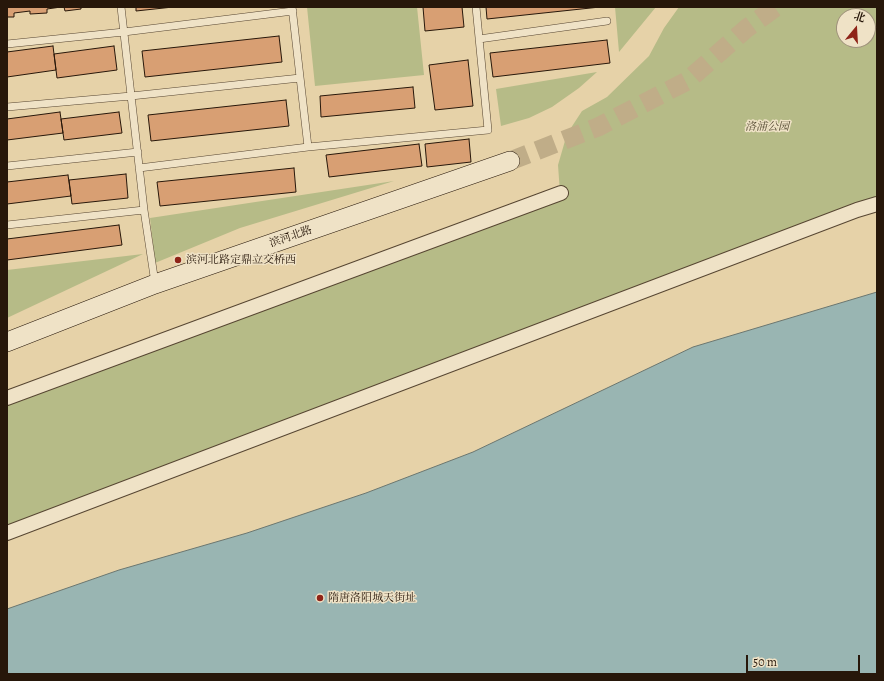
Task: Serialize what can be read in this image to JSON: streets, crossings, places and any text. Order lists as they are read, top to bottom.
{
  "streets": {
    "main road": ["滨河北路"]
  },
  "parks": ["洛浦公园"],
  "places": ["滨河北路定鼎立交桥西", "隋唐洛阳城天街址"],
  "scale_bar": "50 m",
  "north": "top"
}
